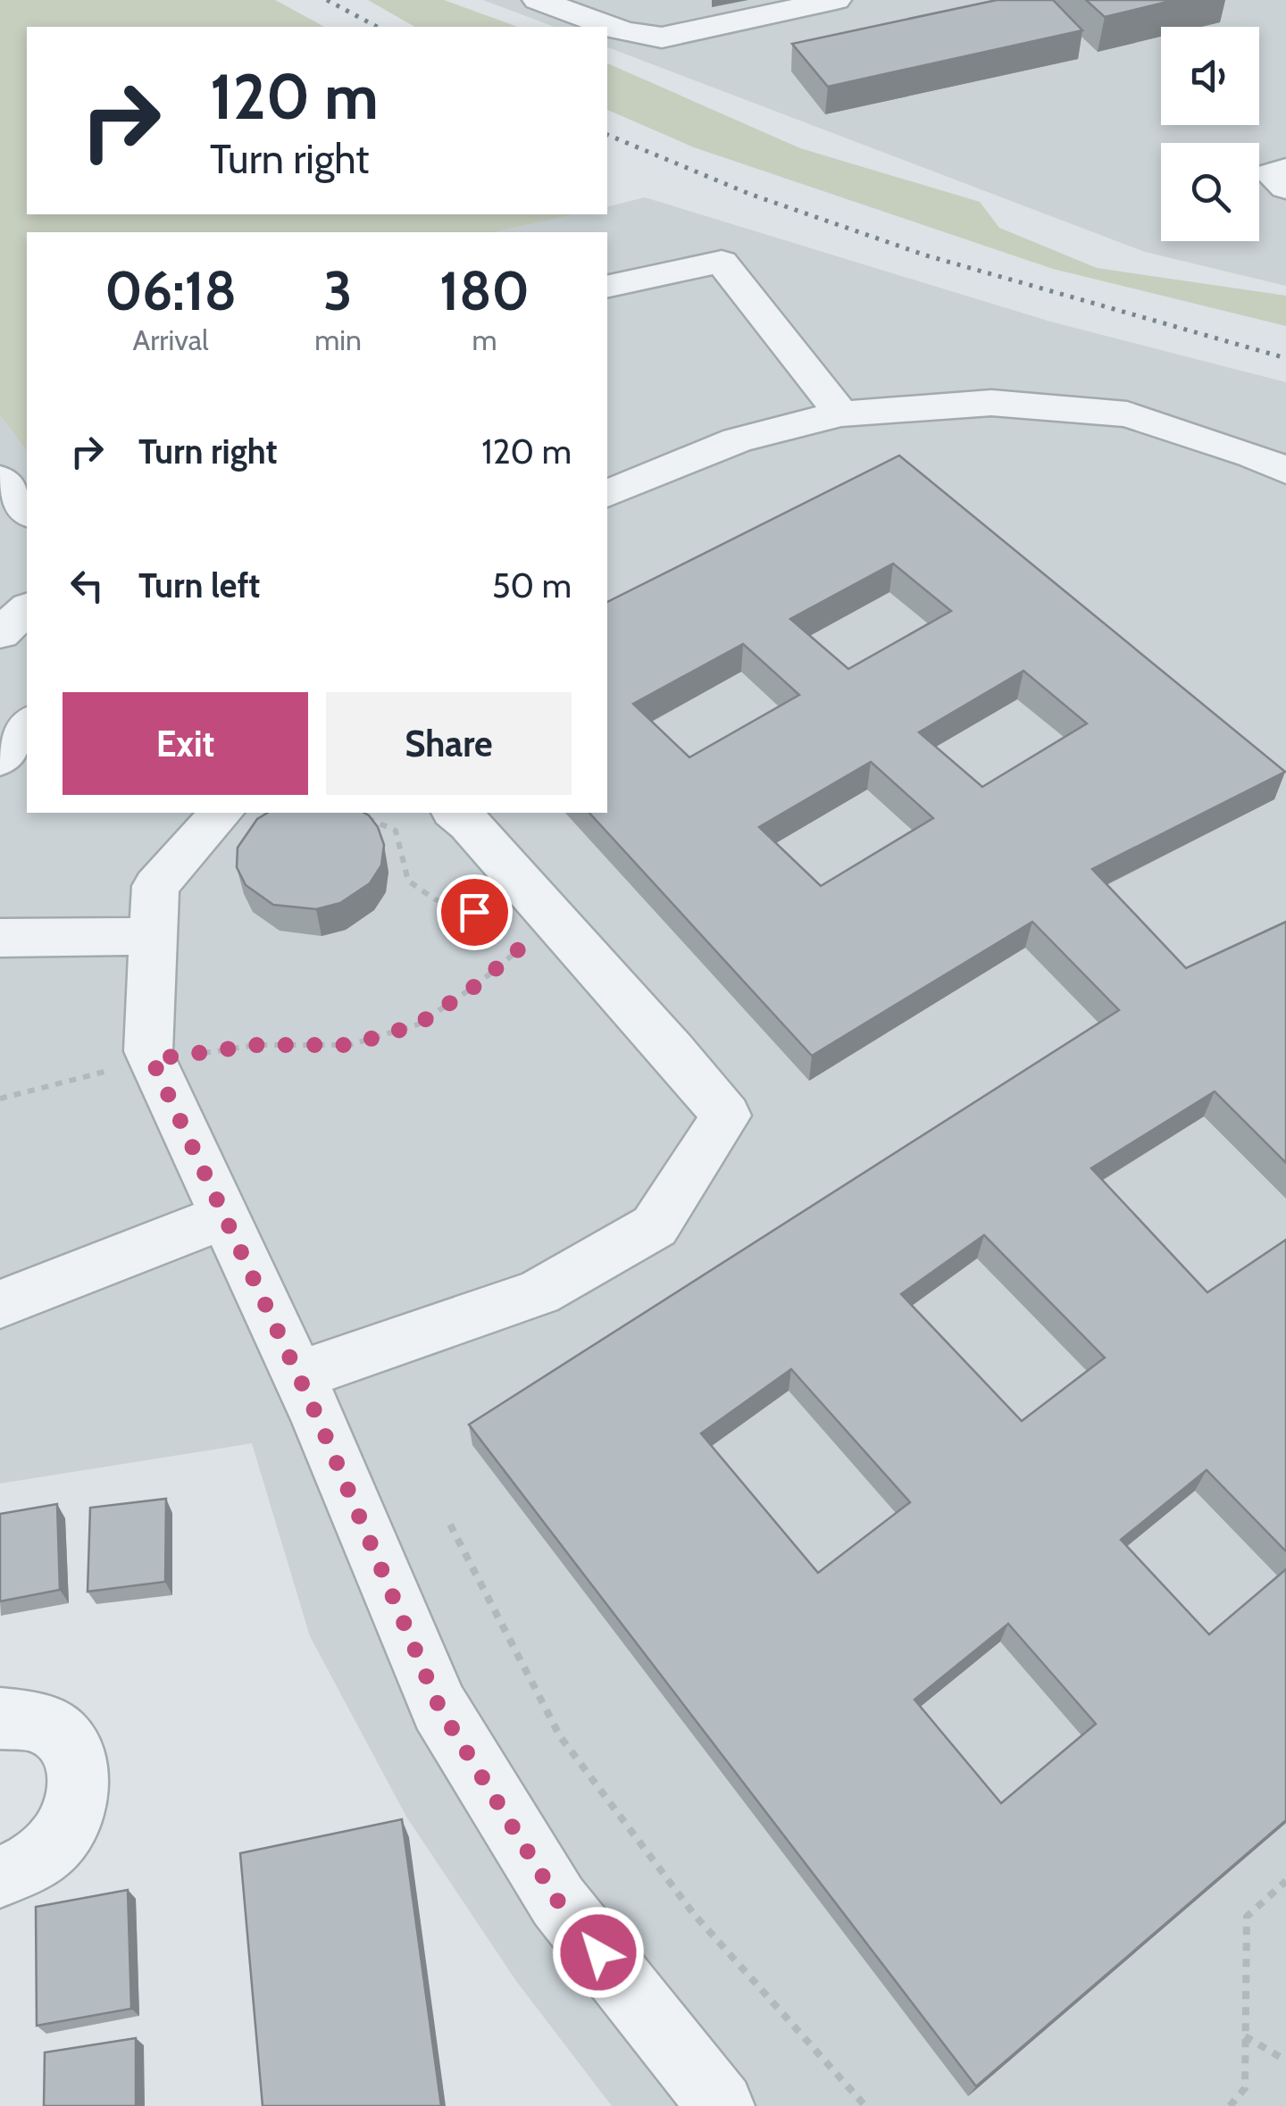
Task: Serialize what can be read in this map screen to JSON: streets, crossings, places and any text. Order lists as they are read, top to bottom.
{
  "page": {
    "turn": ["120 m", "Turn right"],
    "eta": [
      "06:18",
      "Arrival",
      "3",
      "min",
      "180",
      "m"
    ],
    "list": [
      {
        "name": "Turn right",
        "value": "120 m"
      },
      {
        "name": "Turn left",
        "value": "50 m"
      }
    ],
    "buttons": ["Exit", "Share"]
  }
}
